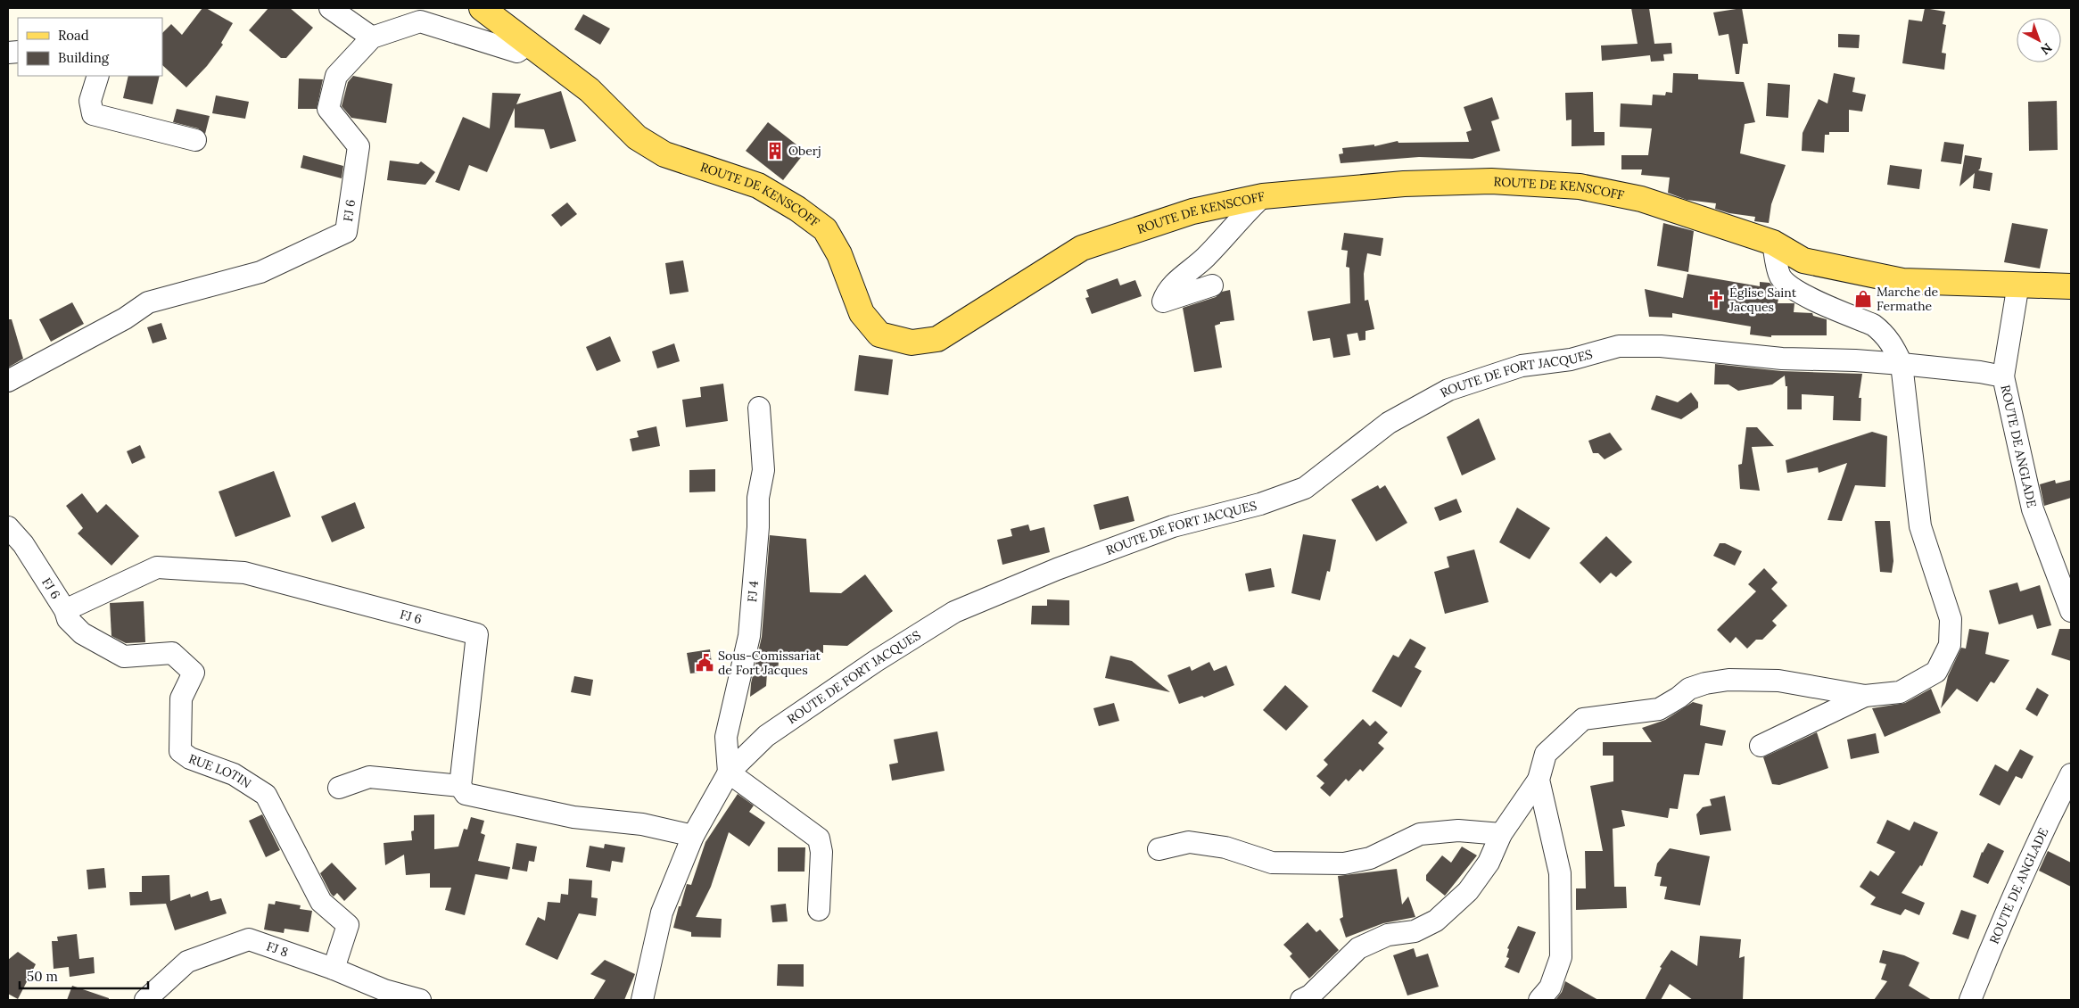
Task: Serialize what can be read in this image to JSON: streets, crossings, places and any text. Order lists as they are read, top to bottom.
{
  "streets": {
    "main road": ["ROUTE DE KENSCOFF"],
    "street": [
      "FJ 6",
      "ROUTE DE FORT JACQUES",
      "ROUTE DE ANGLADE",
      "FJ 4",
      "RUE LOTIN",
      "FJ 8"
    ]
  },
  "crossings": [
    ["ROUTE DE KENSCOFF", "FJ 6"],
    ["FJ 6", "RUE LOTIN"],
    ["ROUTE DE FORT JACQUES", "ROUTE DE ANGLADE"],
    ["ROUTE DE FORT JACQUES", "FJ 4"],
    ["RUE LOTIN", "FJ 8"]
  ],
  "places": {
    "building": ["Oberj"],
    "shop": ["Marche de Fermathe"],
    "church": ["Église Saint Jacques"],
    "public building": ["Sous-Comissariat de Fort Jacques"]
  },
  "legend": ["Road", "Building"],
  "scale_bar": "50 m",
  "north": "bottom right"
}
